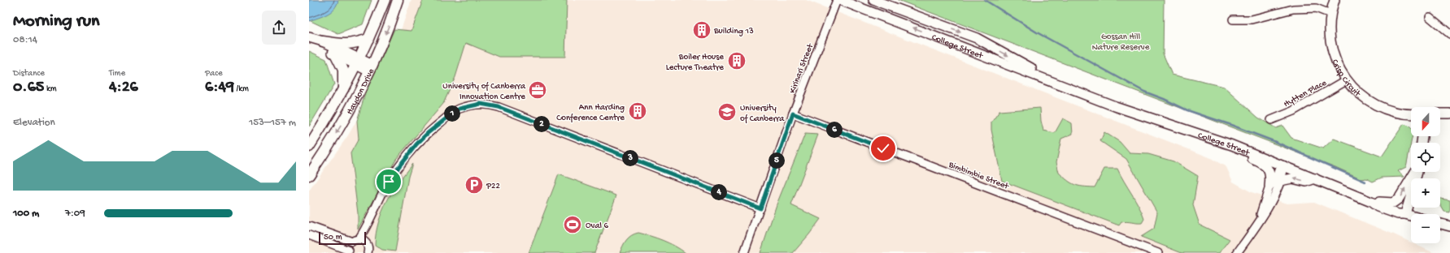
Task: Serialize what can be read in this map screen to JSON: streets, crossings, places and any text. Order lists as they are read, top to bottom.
{
  "streets": {
    "main road": ["Haydon Drive"],
    "street": [
      "College Street",
      "Kirinari Street",
      "Crisp Circuit",
      "Hytten Place",
      "Bimbimbie Street"
    ]
  },
  "crossings": [
    ["Kirinari Street", "Bimbimbie Street"],
    ["Crisp Circuit", "Hytten Place"]
  ],
  "parks": ["Gossan Hill Nature Reserve"],
  "places": {
    "building": ["Building 13", "Boiler House Lecture Theatre", "Ann Harding Conference Centre"],
    "office": ["University of Canberra Innovation Centre"],
    "school or university": ["University of Canberra"],
    "parking": ["P22"],
    "sports": ["Oval 6"]
  },
  "scale_bar": "50 m",
  "north": "bottom",
  "page": {
    "heading": ["Morning run", "08:14"],
    "stats": [
      ["Distance", "0.65 km"],
      ["Time", "4:26"],
      ["Pace", "6:49 /km"]
    ],
    "pins": [
      "1",
      "2",
      "6",
      "3",
      "5",
      "4"
    ],
    "map_buttons": ["+", "−"],
    "chart": ["Elevation", "153–157 m"],
    "list": [
      {
        "name": "100 m",
        "note": "7:09"
      }
    ],
    "scale": "50 m"
  }
}
